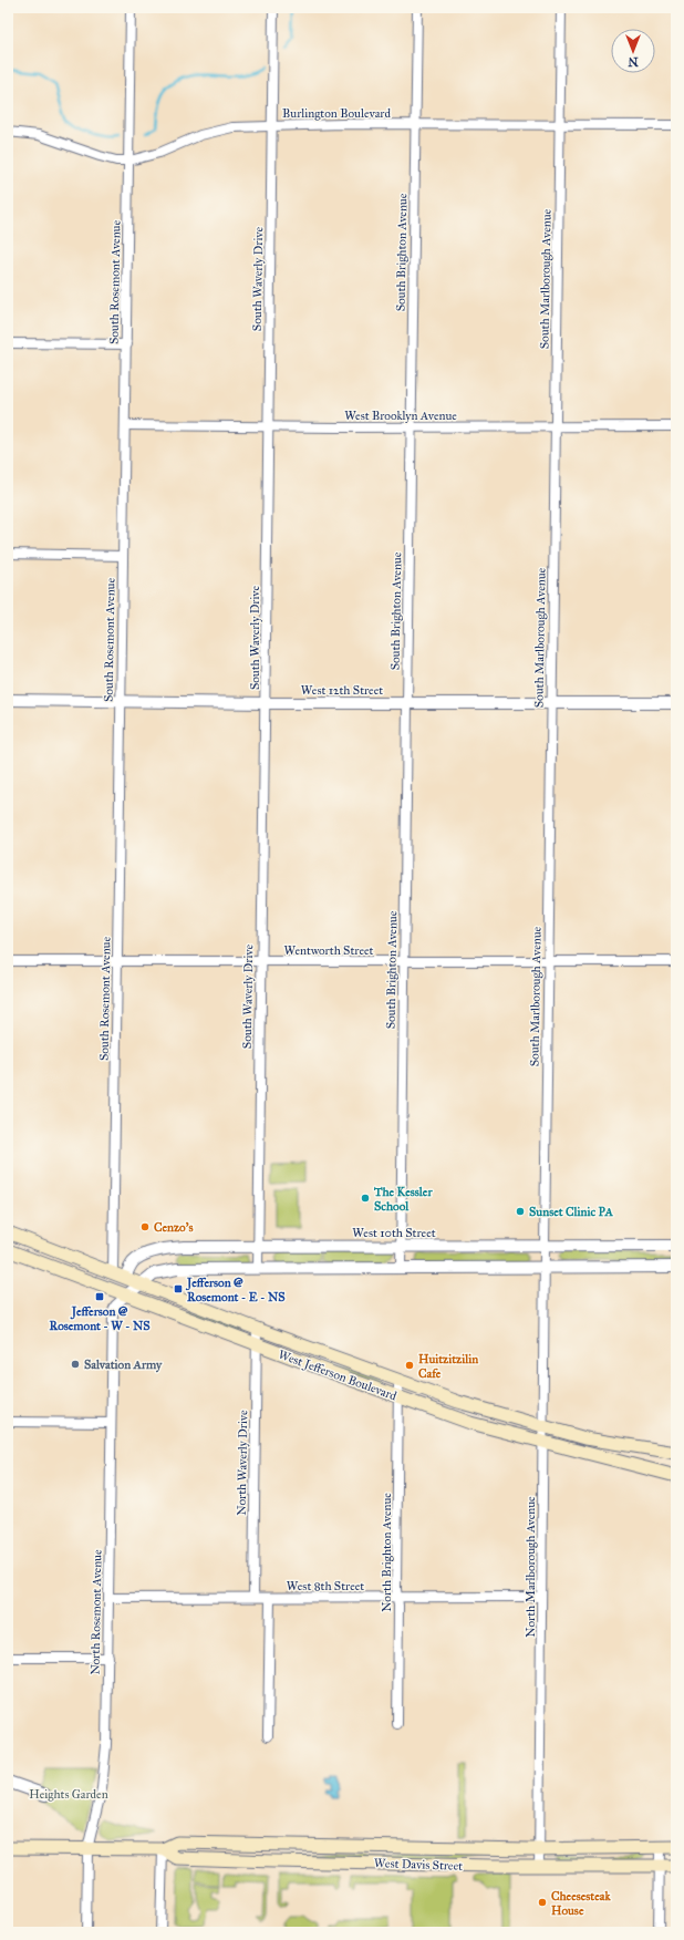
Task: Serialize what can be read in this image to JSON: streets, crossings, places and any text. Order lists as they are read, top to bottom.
{
  "streets": {
    "main road": ["West Jefferson Boulevard", "West Davis Street"],
    "street": [
      "Burlington Boulevard",
      "South Brighton Avenue",
      "South Waverly Drive",
      "South Marlborough Avenue",
      "South Rosemont Avenue",
      "West Brooklyn Avenue",
      "West 12th Street",
      "Wentworth Street",
      "West 10th Street",
      "North Waverly Drive",
      "North Brighton Avenue",
      "North Marlborough Avenue",
      "West 8th Street",
      "North Rosemont Avenue"
    ]
  },
  "crossings": [
    ["Burlington Boulevard", "South Brighton Avenue"],
    ["Burlington Boulevard", "South Waverly Drive"],
    ["Burlington Boulevard", "South Marlborough Avenue"],
    ["Burlington Boulevard", "South Rosemont Avenue"],
    ["South Brighton Avenue", "West Brooklyn Avenue"],
    ["South Brighton Avenue", "West 12th Street"],
    ["South Brighton Avenue", "Wentworth Street"],
    ["South Brighton Avenue", "West 10th Street"],
    ["South Waverly Drive", "West Brooklyn Avenue"],
    ["South Waverly Drive", "West 12th Street"],
    ["South Waverly Drive", "Wentworth Street"],
    ["South Waverly Drive", "West 10th Street"],
    ["South Marlborough Avenue", "West Brooklyn Avenue"],
    ["South Marlborough Avenue", "West 12th Street"],
    ["South Marlborough Avenue", "Wentworth Street"],
    ["South Marlborough Avenue", "West 10th Street"],
    ["South Marlborough Avenue", "North Marlborough Avenue"],
    ["South Rosemont Avenue", "West Brooklyn Avenue"],
    ["South Rosemont Avenue", "West 12th Street"],
    ["South Rosemont Avenue", "Wentworth Street"],
    ["South Rosemont Avenue", "West Jefferson Boulevard"],
    ["West 10th Street", "West Jefferson Boulevard"],
    ["West Jefferson Boulevard", "North Waverly Drive"],
    ["West Jefferson Boulevard", "North Brighton Avenue"],
    ["West Jefferson Boulevard", "North Marlborough Avenue"],
    ["West Jefferson Boulevard", "North Rosemont Avenue"],
    ["North Waverly Drive", "West 8th Street"],
    ["North Brighton Avenue", "West 8th Street"],
    ["North Marlborough Avenue", "West 8th Street"],
    ["North Marlborough Avenue", "West Davis Street"],
    ["West 8th Street", "North Rosemont Avenue"],
    ["North Rosemont Avenue", "West Davis Street"]
  ],
  "parks": ["Heights Garden"],
  "places": {
    "other": [
      "The Kessler School",
      "Sunset Clinic PA",
      "Cenzo's",
      "Salvation Army",
      "Huitzitzilin Cafe",
      "Cheesesteak House"
    ],
    "transit": ["Jefferson @ Rosemont - E - NS", "Jefferson @ Rosemont - W - NS"]
  },
  "north": "bottom"
}
